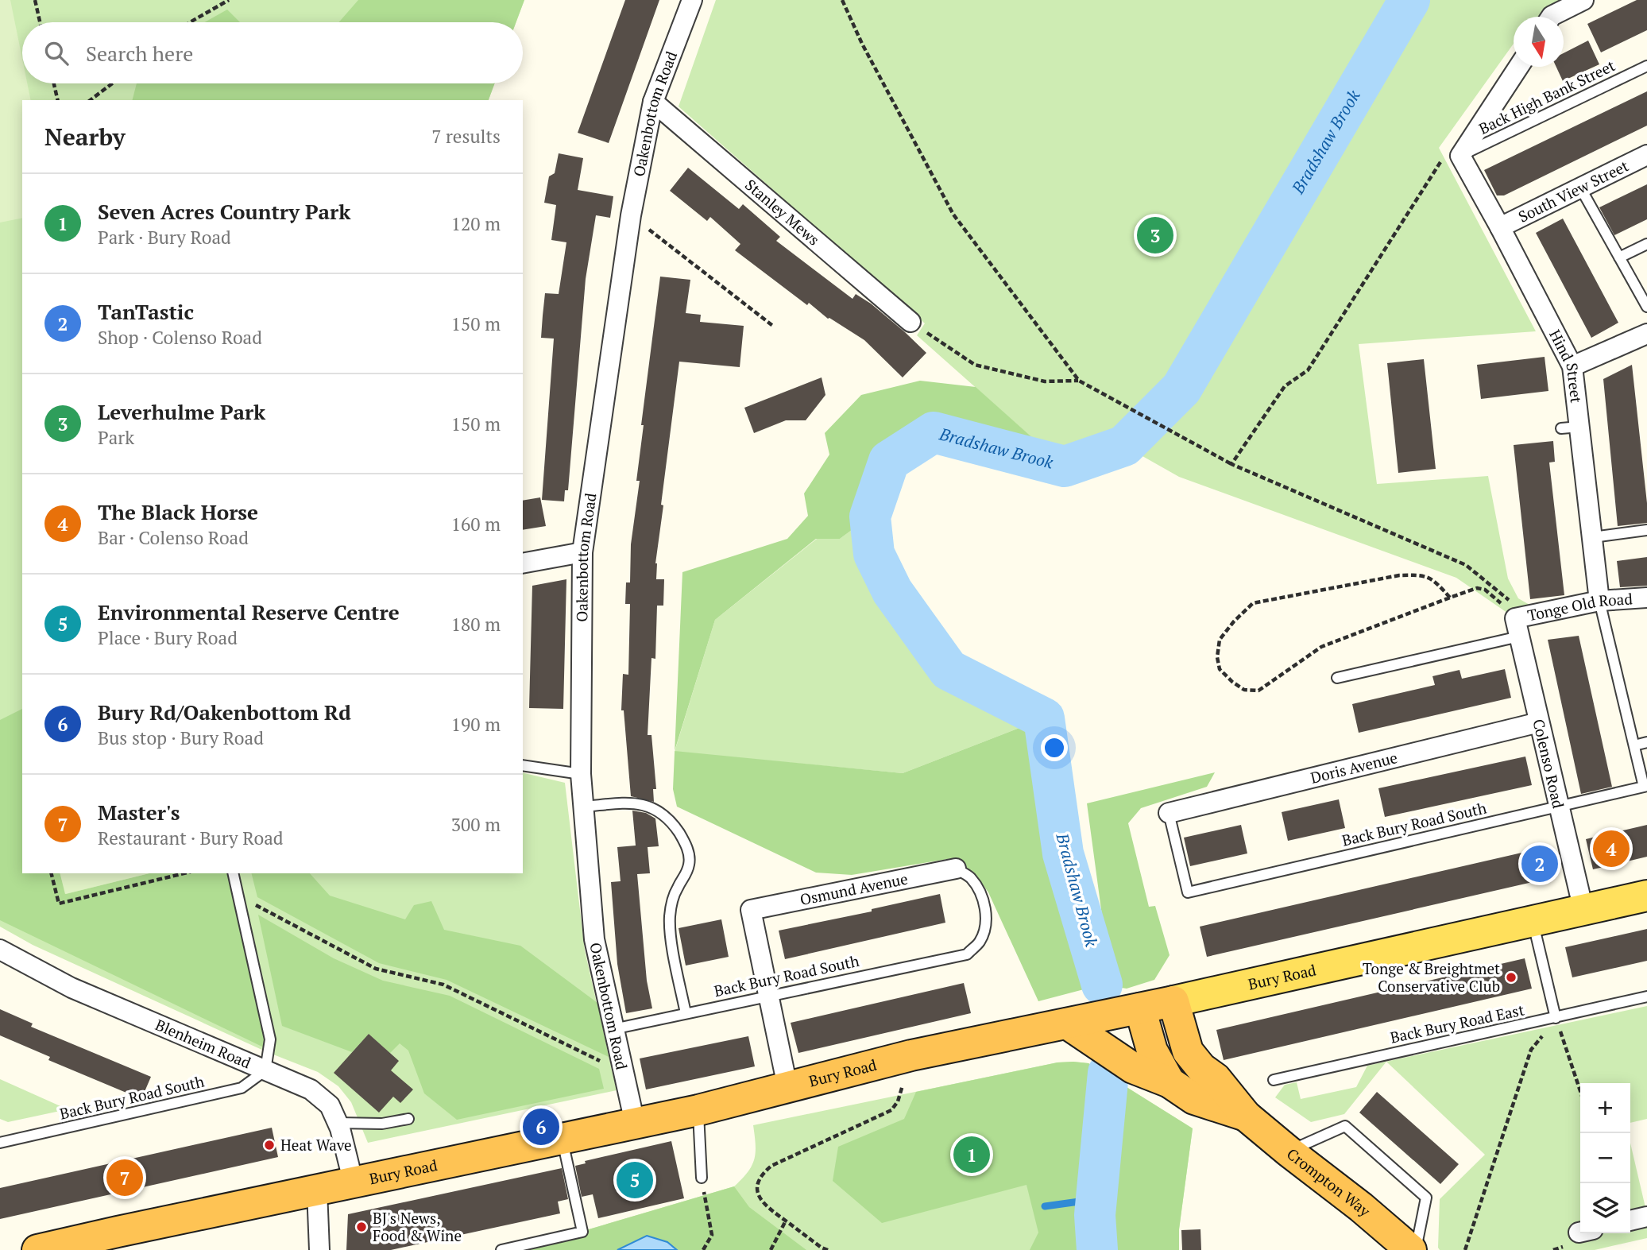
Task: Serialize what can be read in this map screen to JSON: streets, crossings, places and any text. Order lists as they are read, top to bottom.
{
  "streets": {
    "highway": ["Bury Road", "Crompton Way"],
    "street": [
      "Oakenbottom Road",
      "South View Street",
      "Stanley Mews",
      "Hind Street",
      "Tonge Old Road",
      "Colenso Road",
      "Doris Avenue",
      "Osmund Avenue",
      "Blenheim Road"
    ],
    "lane": ["Back High Bank Street", "Back Bury Road South", "Back Bury Road East"]
  },
  "crossings": [
    ["Back High Bank Street", "Hind Street"],
    ["Oakenbottom Road", "Stanley Mews"],
    ["Oakenbottom Road", "Back Bury Road South"],
    ["Oakenbottom Road", "Bury Road"],
    ["South View Street", "Hind Street"],
    ["Hind Street", "Tonge Old Road"],
    ["Tonge Old Road", "Colenso Road"],
    ["Colenso Road", "Doris Avenue"],
    ["Colenso Road", "Back Bury Road South"],
    ["Colenso Road", "Bury Road"],
    ["Doris Avenue", "Back Bury Road South"],
    ["Back Bury Road South", "Osmund Avenue"],
    ["Back Bury Road South", "Blenheim Road"],
    ["Bury Road", "Blenheim Road"],
    ["Bury Road", "Crompton Way"]
  ],
  "water": ["Bradshaw Brook"],
  "places": ["Tonge & Breightmet Conservative Club", "Heat Wave", "BJ's News, Food & Wine"],
  "north": "bottom",
  "page": {
    "search": "Search here",
    "heading": ["Nearby", "7 results"],
    "list": [
      {
        "mark": "1",
        "name": "Seven Acres Country Park",
        "note": "Park · Bury Road",
        "value": "120 m"
      },
      {
        "mark": "2",
        "name": "TanTastic",
        "note": "Shop · Colenso Road",
        "value": "150 m"
      },
      {
        "mark": "3",
        "name": "Leverhulme Park",
        "note": "Park",
        "value": "150 m"
      },
      {
        "mark": "4",
        "name": "The Black Horse",
        "note": "Bar · Colenso Road",
        "value": "160 m"
      },
      {
        "mark": "5",
        "name": "Environmental Reserve Centre",
        "note": "Place · Bury Road",
        "value": "180 m"
      },
      {
        "mark": "6",
        "name": "Bury Rd/Oakenbottom Rd",
        "note": "Bus stop · Bury Road",
        "value": "190 m"
      },
      {
        "mark": "7",
        "name": "Master's",
        "note": "Restaurant · Bury Road",
        "value": "300 m"
      }
    ],
    "pins": [
      "3",
      "4",
      "2",
      "6",
      "1",
      "7",
      "5"
    ],
    "map_buttons": ["+", "−"]
  }
}
